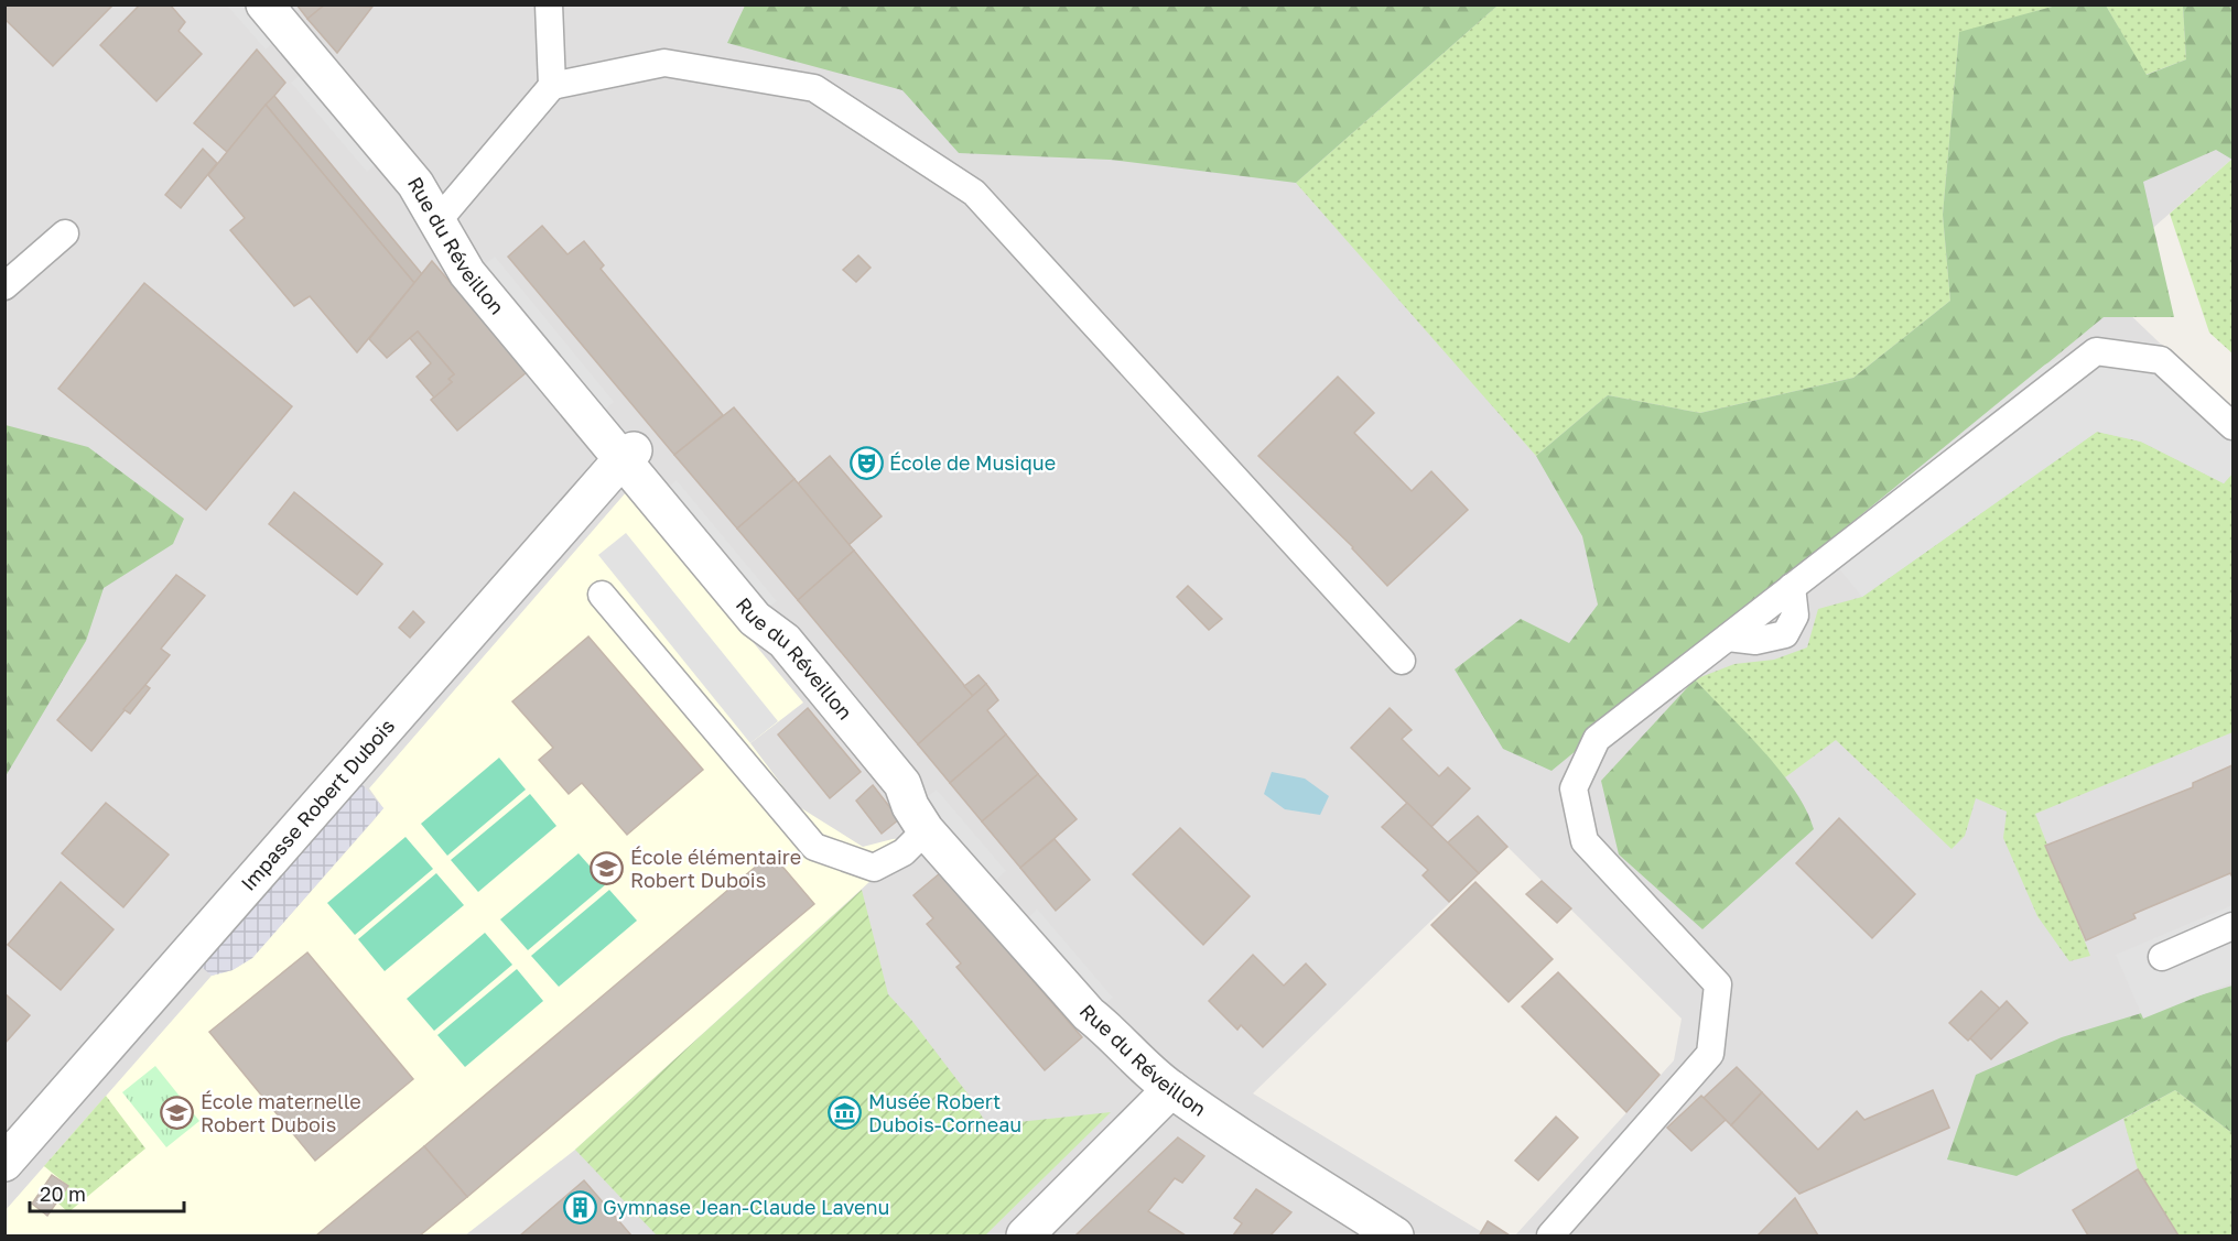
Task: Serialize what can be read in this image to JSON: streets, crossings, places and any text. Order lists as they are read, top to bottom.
{
  "streets": {
    "street": ["Rue du Réveillon", "Impasse Robert Dubois"]
  },
  "crossings": [
    ["Rue du Réveillon", "Impasse Robert Dubois"]
  ],
  "places": {
    "theatre": ["École de Musique"],
    "school or university": ["École élémentaire Robert Dubois", "École maternelle Robert Dubois"],
    "museum": ["Musée Robert Dubois-Corneau"],
    "building": ["Gymnase Jean-Claude Lavenu"]
  },
  "scale_bar": "20 m"
}
